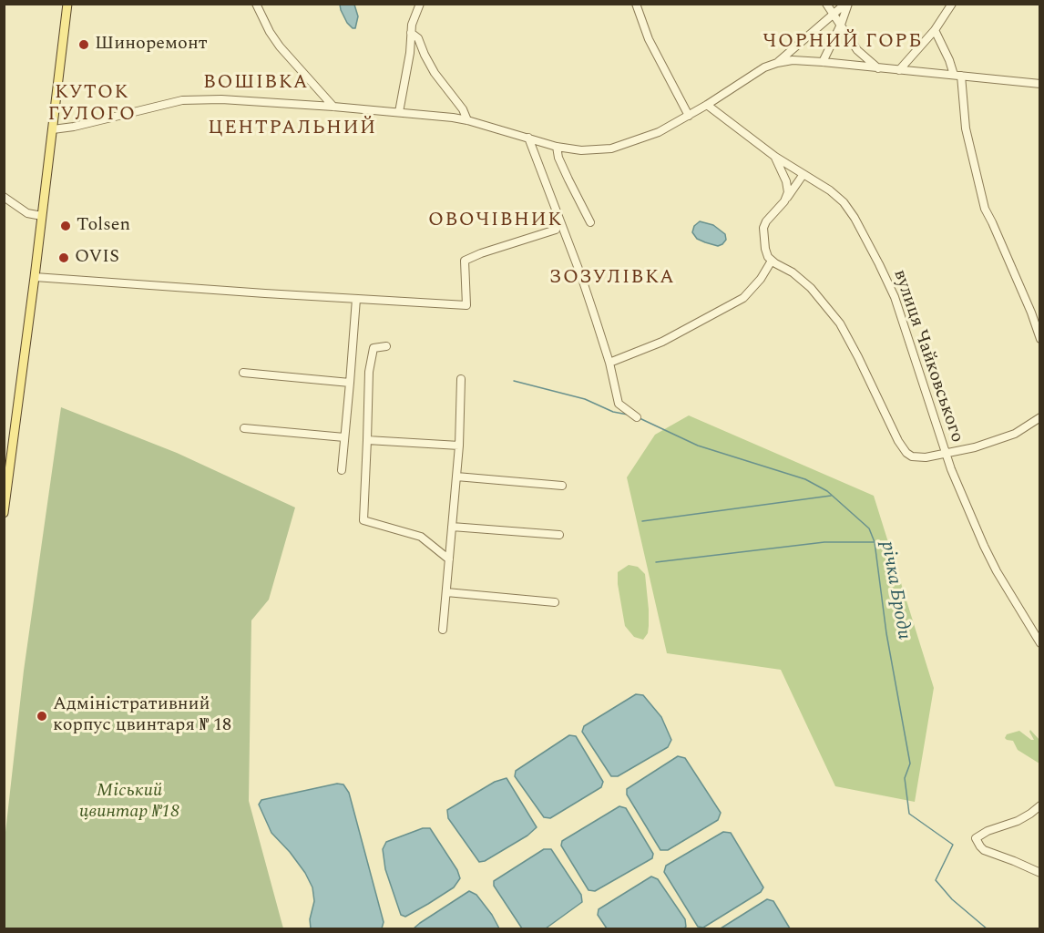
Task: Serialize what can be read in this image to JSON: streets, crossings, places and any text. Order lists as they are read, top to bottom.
{
  "streets": {
    "street": ["вулиця Чайковського"]
  },
  "districts": [
    "ЧОРНИЙ ГОРБ",
    "ВОШІВКА",
    "КУТОК ГУЛОГО",
    "ЦЕНТРАЛЬНИЙ",
    "ОВОЧІВНИК",
    "ЗОЗУЛІВКА"
  ],
  "water": ["річка Броди"],
  "parks": ["Міський цвинтар №18"],
  "places": [
    "Шиноремонт",
    "Tolsen",
    "OVIS",
    "Адміністративний корпус цвинтаря № 18"
  ]
}
